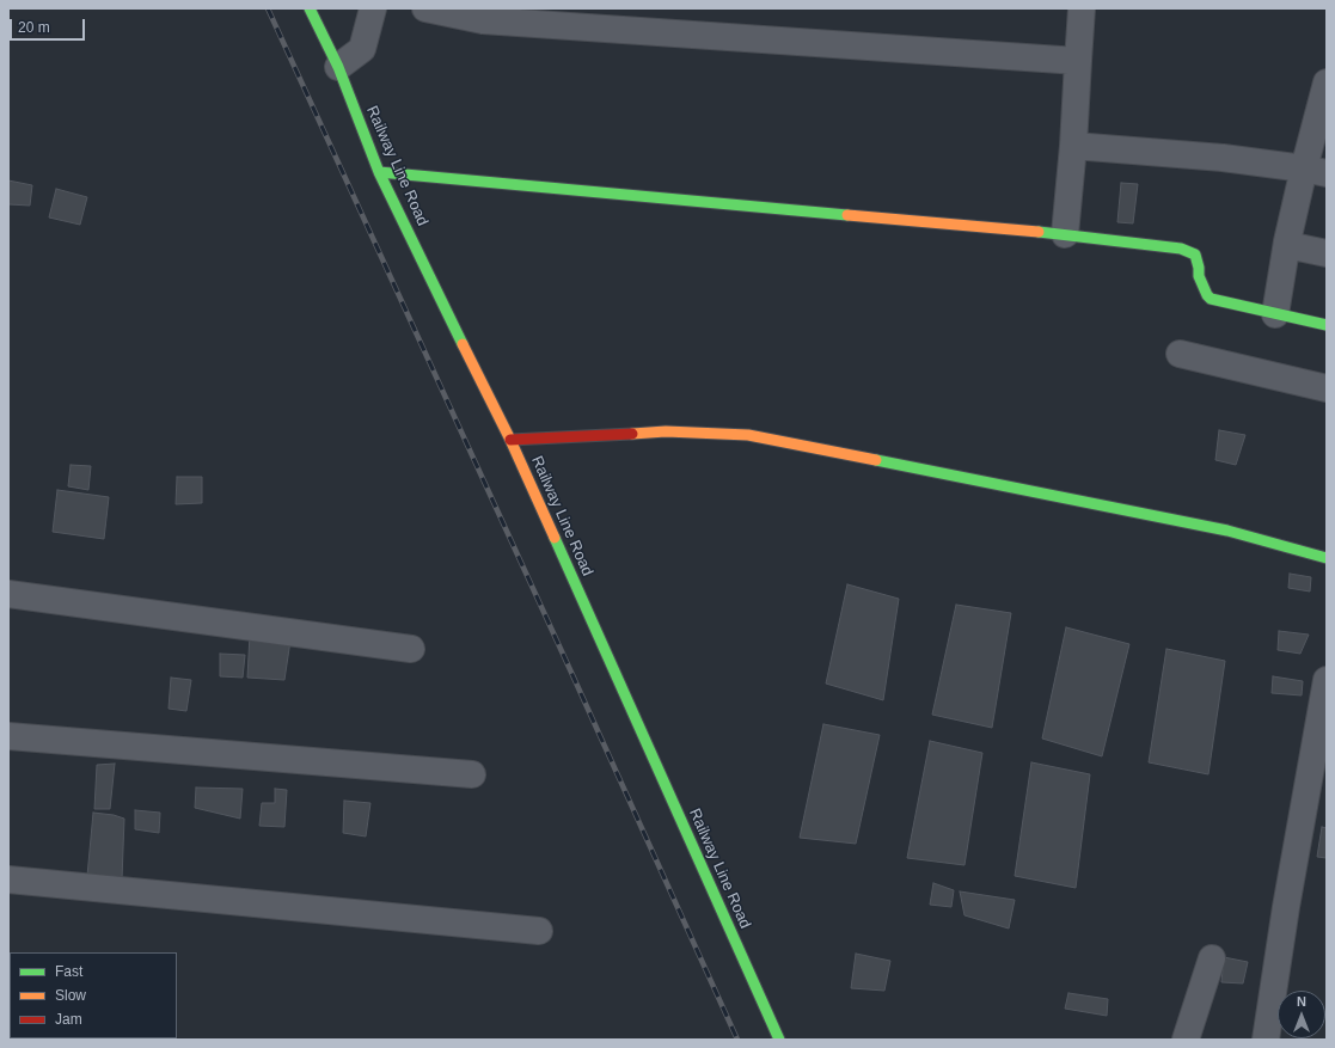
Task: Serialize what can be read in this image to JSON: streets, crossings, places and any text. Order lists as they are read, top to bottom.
{
  "streets": {
    "street": ["Railway Line Road"]
  },
  "legend": ["Fast", "Slow", "Jam"],
  "scale_bar": "20 m",
  "north": "top"
}
